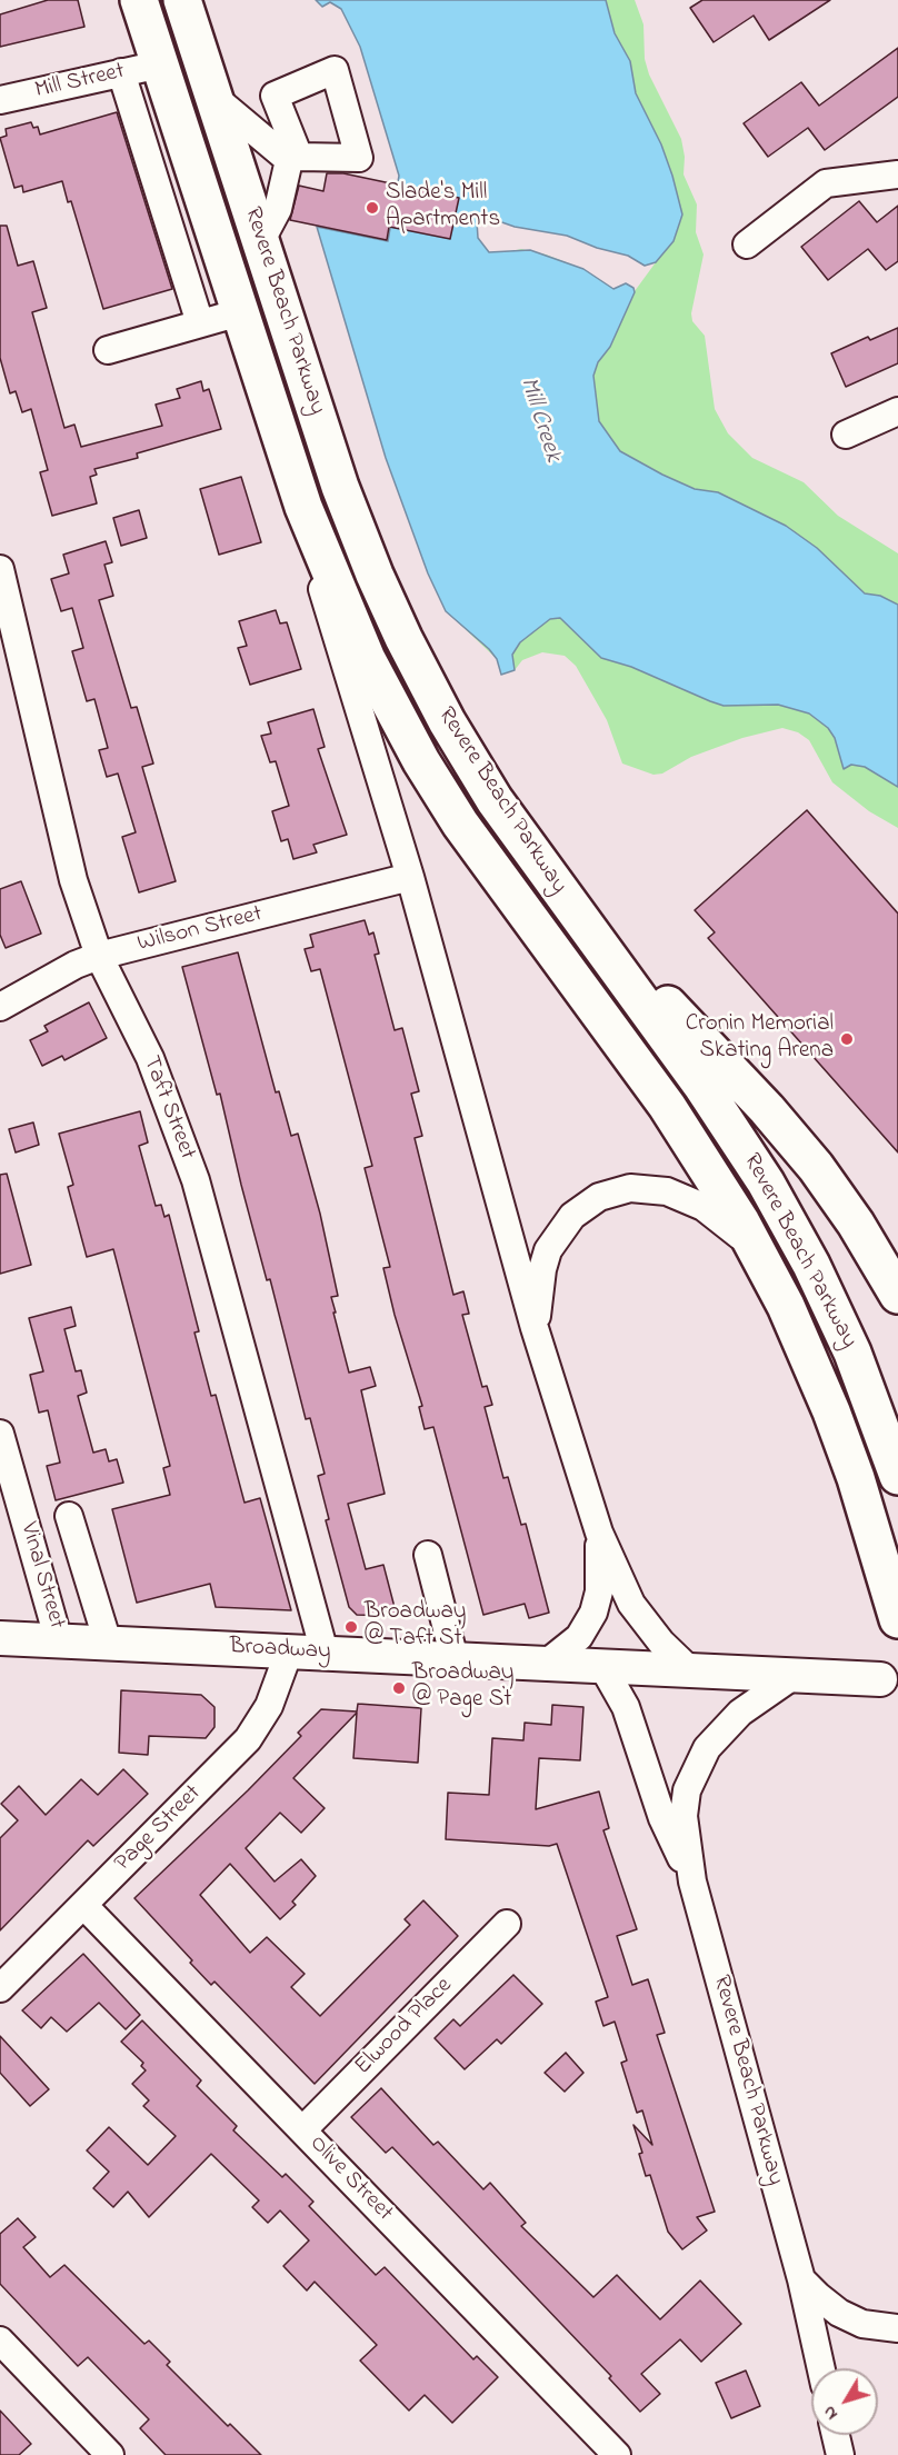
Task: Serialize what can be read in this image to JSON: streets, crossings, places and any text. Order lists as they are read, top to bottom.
{
  "streets": {
    "highway": ["Revere Beach Parkway"],
    "main road": ["Broadway"],
    "street": [
      "Mill Street",
      "Wilson Street",
      "Taft Street",
      "Vinal Street",
      "Page Street",
      "Elwood Place",
      "Olive Street"
    ]
  },
  "crossings": [
    ["Mill Street", "Revere Beach Parkway"],
    ["Revere Beach Parkway", "Wilson Street"],
    ["Revere Beach Parkway", "Broadway"],
    ["Wilson Street", "Taft Street"],
    ["Taft Street", "Broadway"],
    ["Vinal Street", "Broadway"],
    ["Broadway", "Page Street"],
    ["Page Street", "Olive Street"],
    ["Elwood Place", "Olive Street"]
  ],
  "water": ["Mill Creek"],
  "places": [
    "Slade's Mill Apartments",
    "Cronin Memorial Skating Arena",
    "Broadway @ Taft St",
    "Broadway @ Page St"
  ],
  "north": "bottom left"
}
